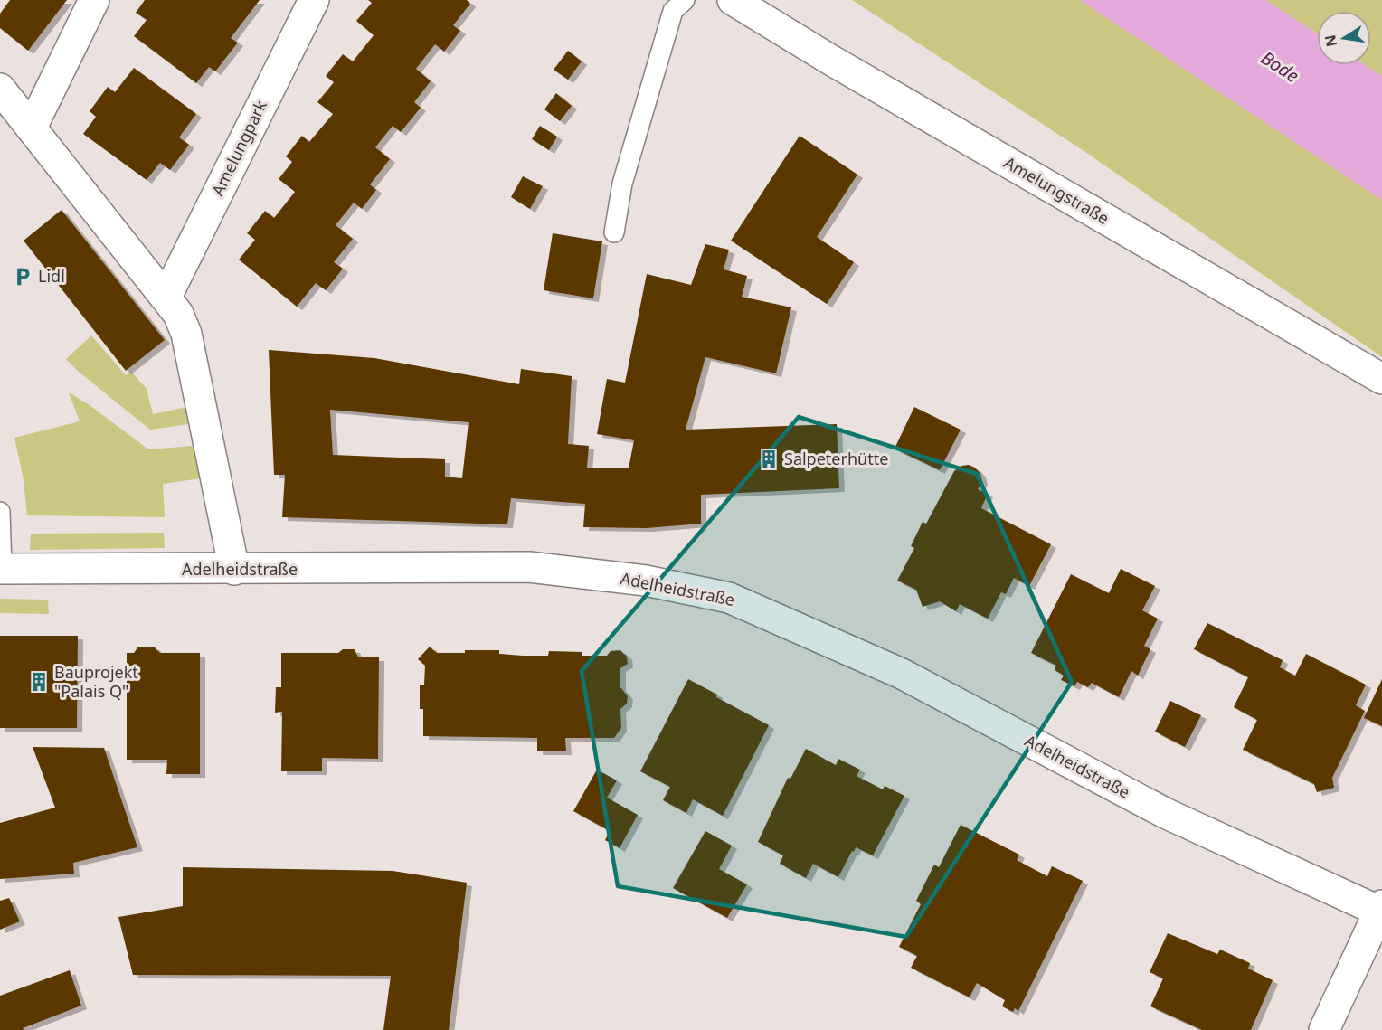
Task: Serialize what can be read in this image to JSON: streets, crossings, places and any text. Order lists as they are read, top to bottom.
{
  "streets": {
    "street": ["Amelungpark", "Amelungstraße", "Adelheidstraße"]
  },
  "water": ["Bode"],
  "places": {
    "parking": ["Lidl"],
    "building": ["Salpeterhütte", "Bauprojekt \"Palais Q\""]
  },
  "north": "left"
}
